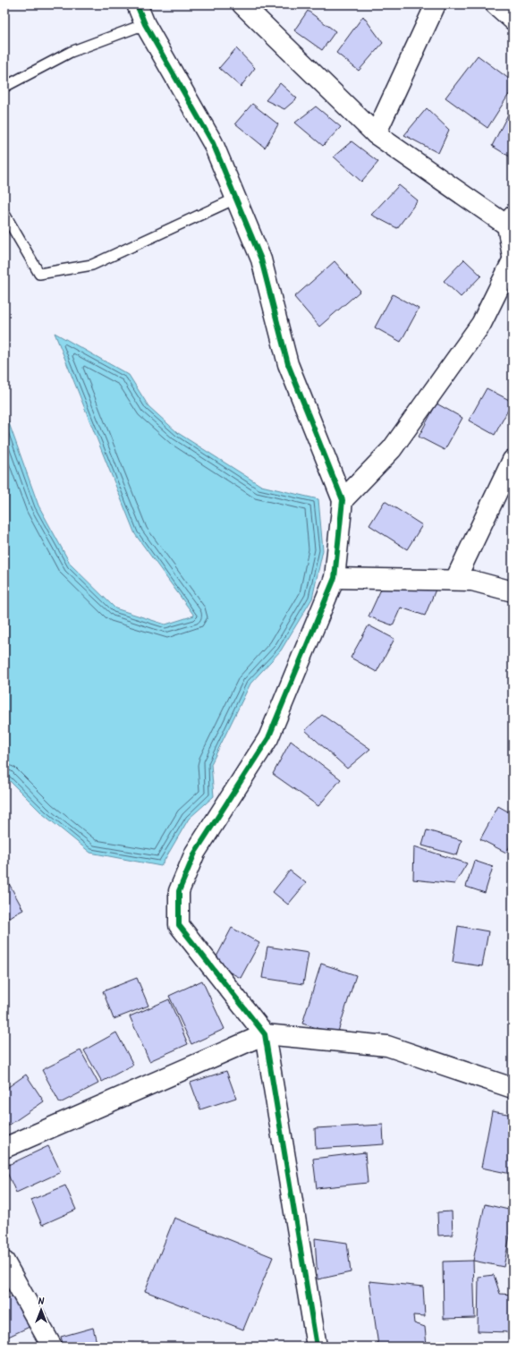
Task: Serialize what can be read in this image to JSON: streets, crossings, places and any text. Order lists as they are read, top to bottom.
{
  "north": "top"
}
